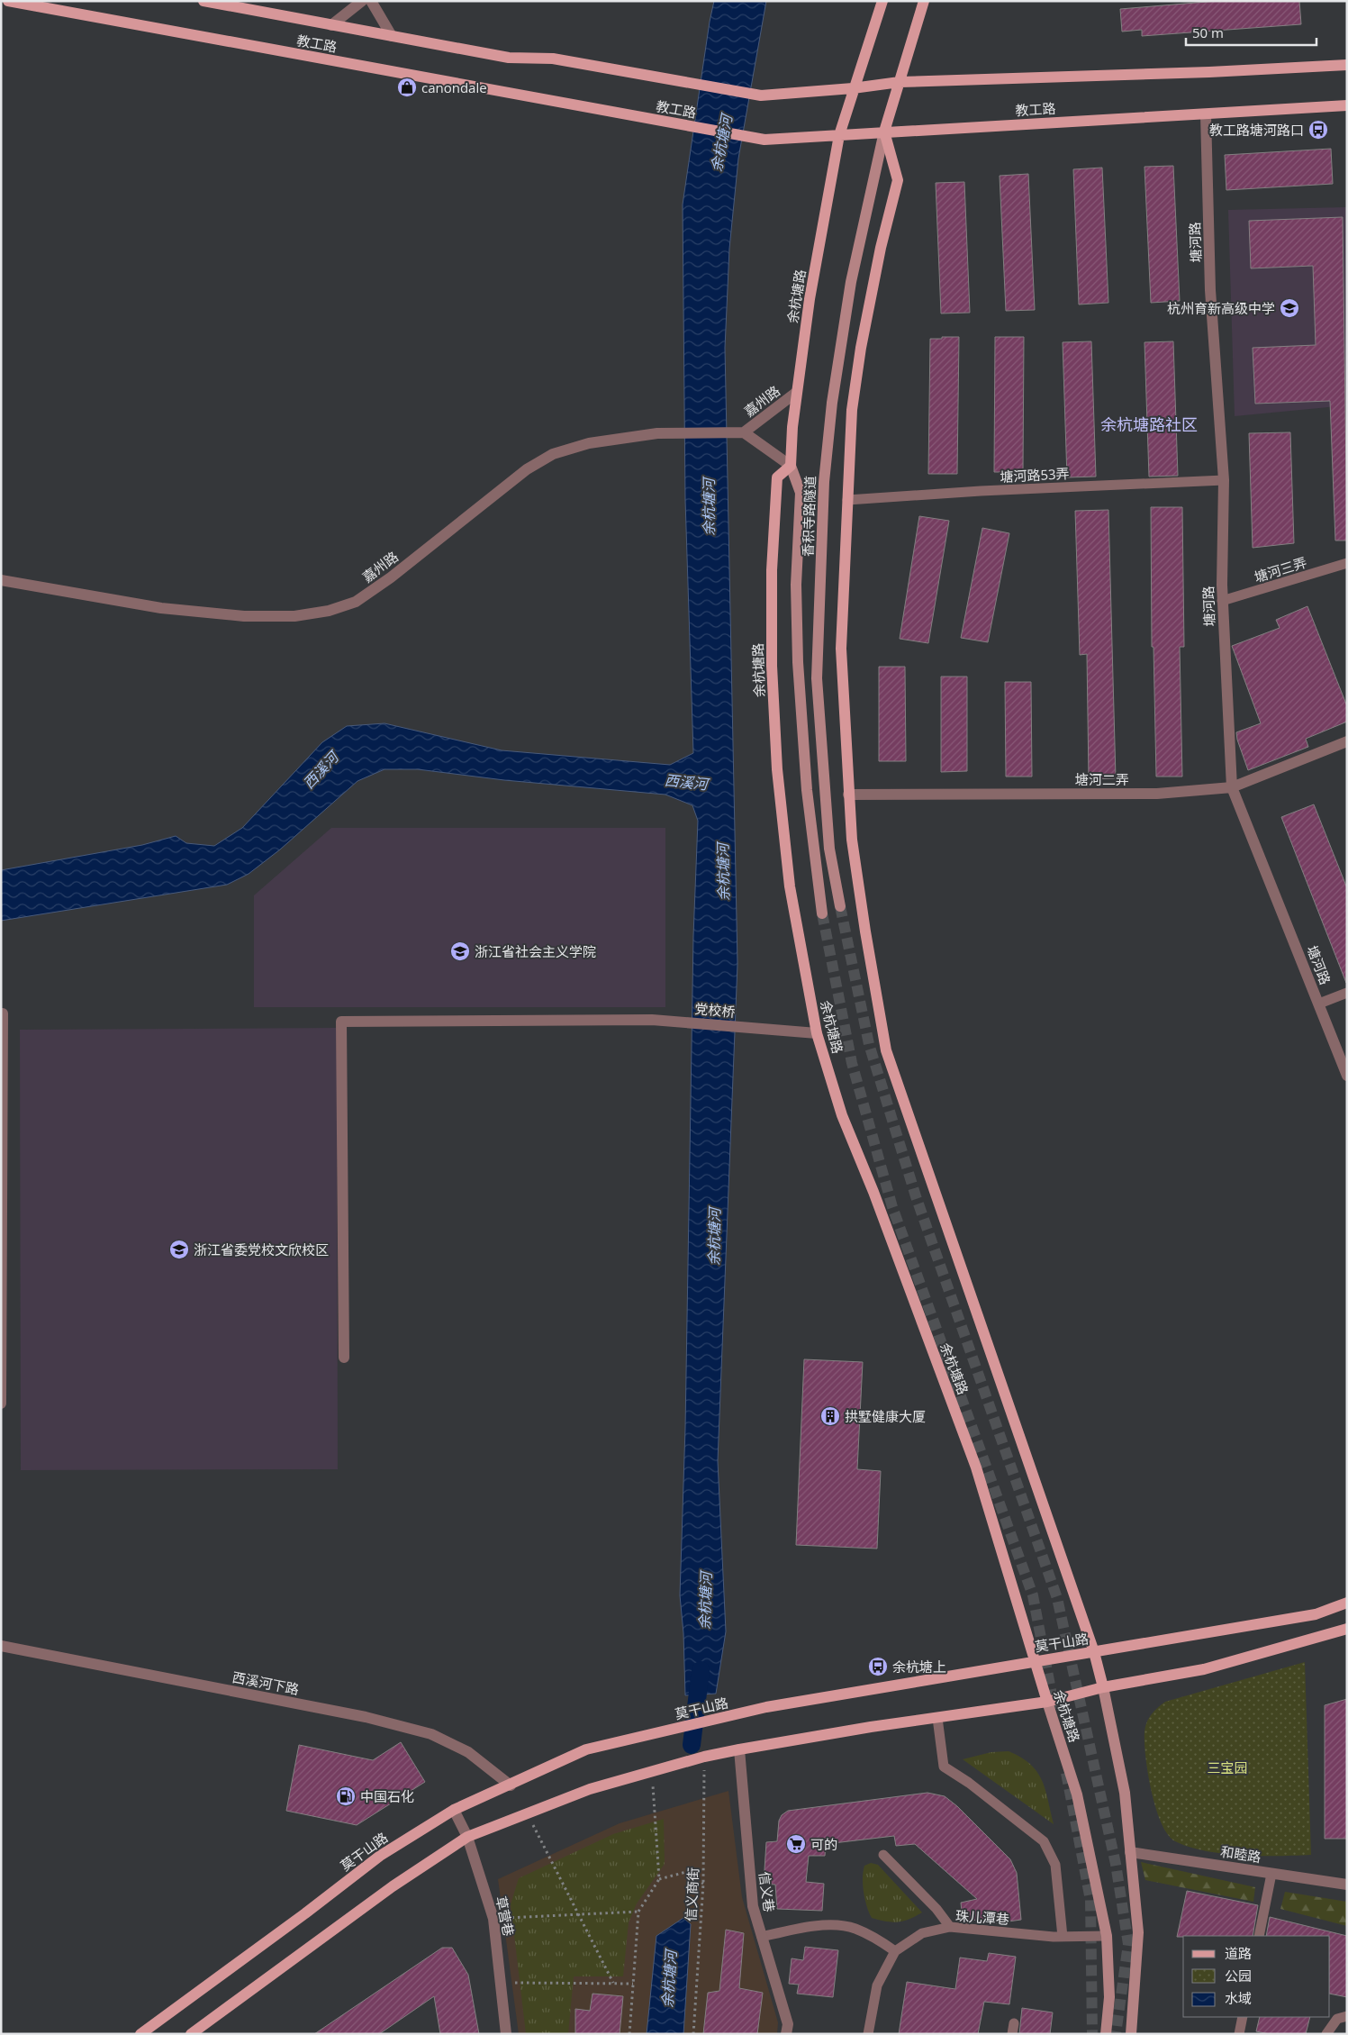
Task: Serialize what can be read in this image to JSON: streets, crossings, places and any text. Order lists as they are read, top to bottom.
{
  "streets": {
    "main road": [
      "教工路",
      "余杭塘路",
      "香积寺路隧道",
      "莫干山路"
    ],
    "street": [
      "塘河路",
      "嘉州路",
      "塘河二弄",
      "党校桥",
      "西溪河下路",
      "和睦路",
      "信义巷",
      "草营巷"
    ],
    "lane": ["塘河路53弄", "塘河三弄", "珠儿潭巷"],
    "path": ["信义商街"]
  },
  "crossings": [
    ["教工路", "塘河路"],
    ["教工路", "余杭塘路"],
    ["教工路", "香积寺路隧道"],
    ["塘河路", "塘河路53弄"],
    ["塘河路", "塘河三弄"],
    ["塘河路", "塘河二弄"],
    ["余杭塘路", "嘉州路"],
    ["余杭塘路", "香积寺路隧道"],
    ["余杭塘路", "党校桥"],
    ["余杭塘路", "莫干山路"],
    ["余杭塘路", "珠儿潭巷"],
    ["嘉州路", "香积寺路隧道"],
    ["莫干山路", "西溪河下路"],
    ["莫干山路", "草营巷"]
  ],
  "districts": ["余杭塘路社区"],
  "water": ["余杭塘河", "西溪河"],
  "parks": ["三宝园"],
  "places": {
    "shop": ["canondale"],
    "bus stop": ["教工路塘河路口", "余杭塘上"],
    "school or university": ["杭州育新高级中学", "浙江省社会主义学院", "浙江省委党校文欣校区"],
    "building": ["拱墅健康大厦"],
    "fuel station": ["中国石化"],
    "supermarket": ["可的"]
  },
  "legend": ["道路", "公园", "水域"],
  "scale_bar": "50 m"
}
